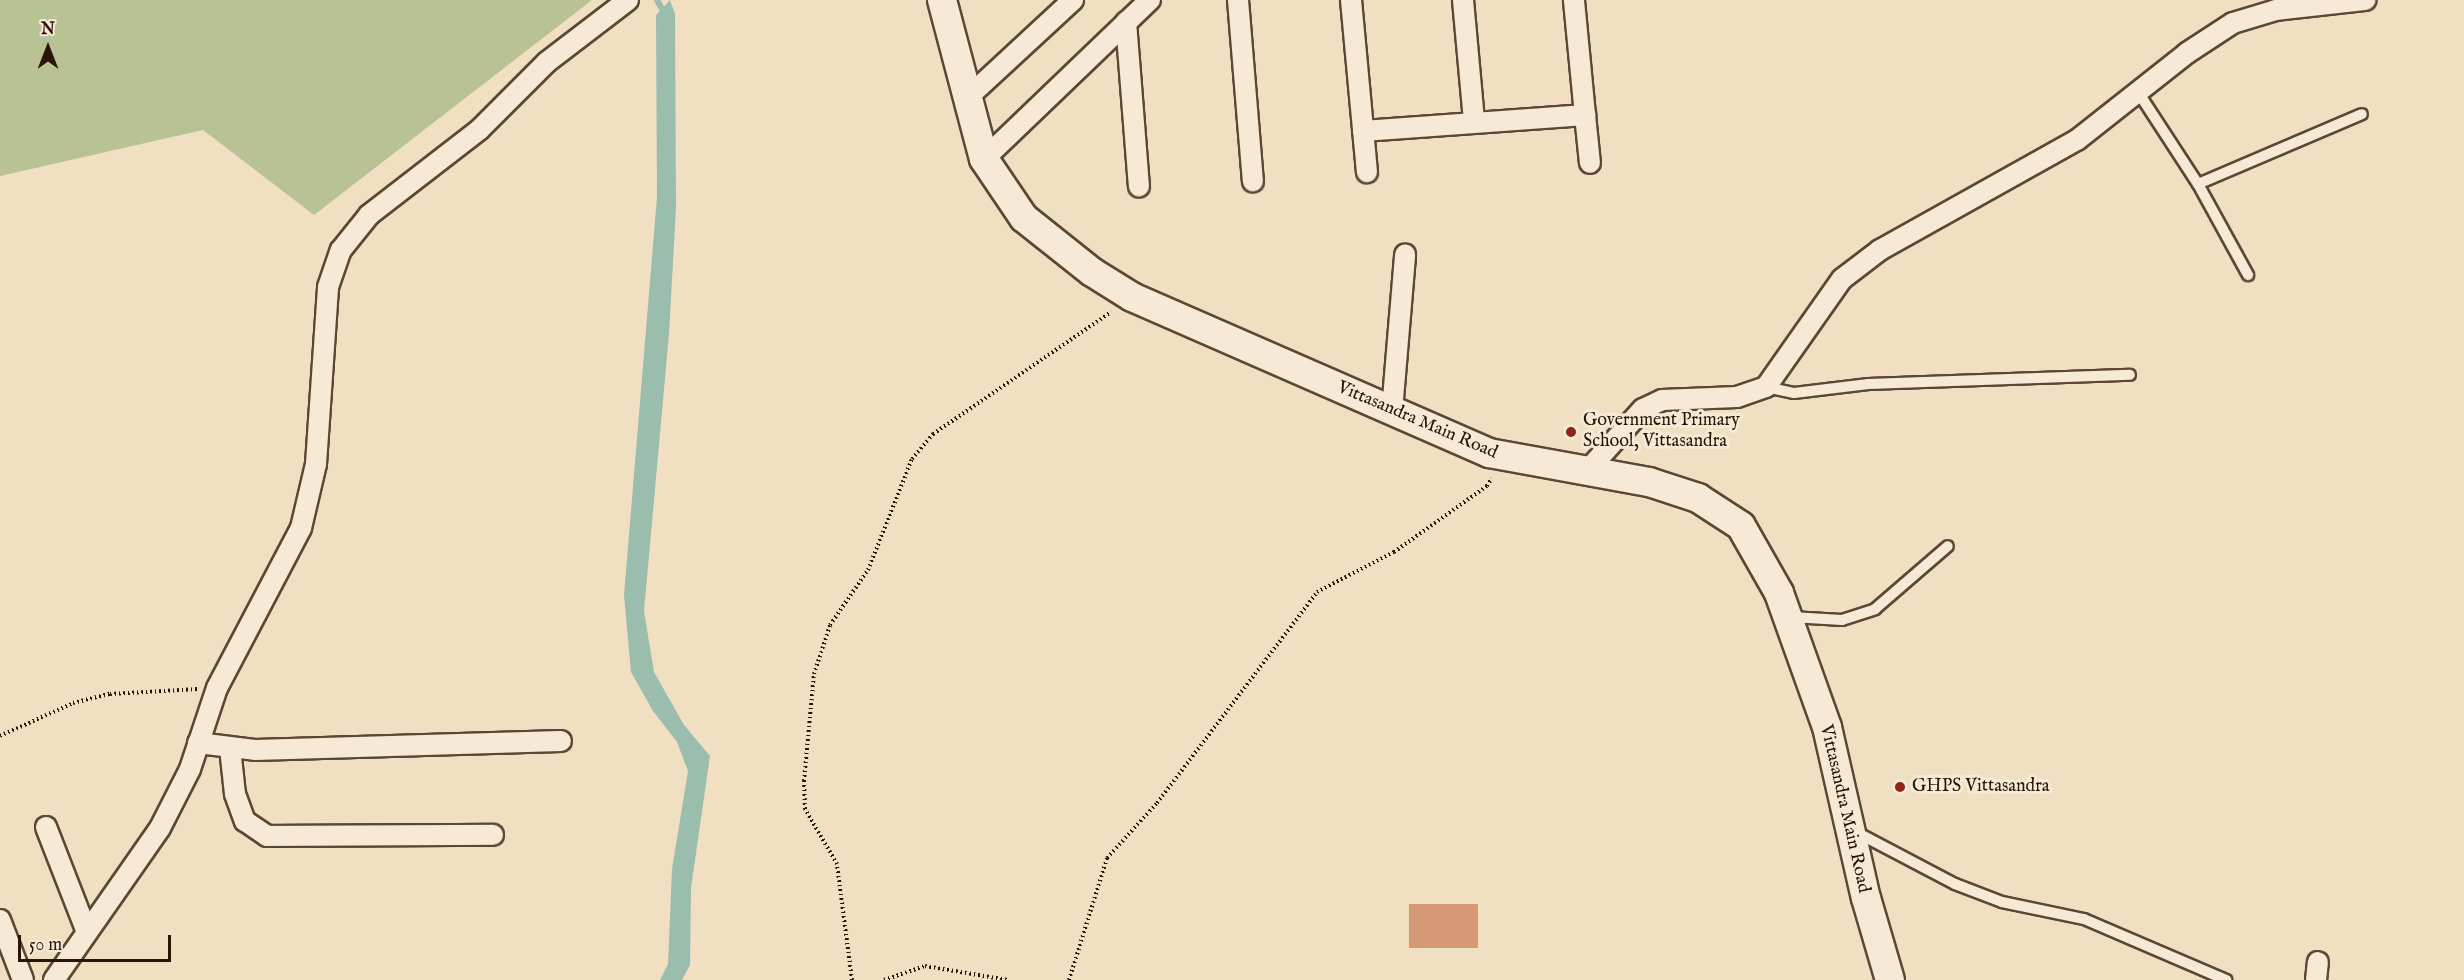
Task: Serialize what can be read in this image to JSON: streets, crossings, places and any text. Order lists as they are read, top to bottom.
{
  "streets": {
    "street": ["Vittasandra Main Road"]
  },
  "places": ["Government Primary School, Vittasandra", "GHPS Vittasandra"],
  "scale_bar": "50 m",
  "north": "top"
}
